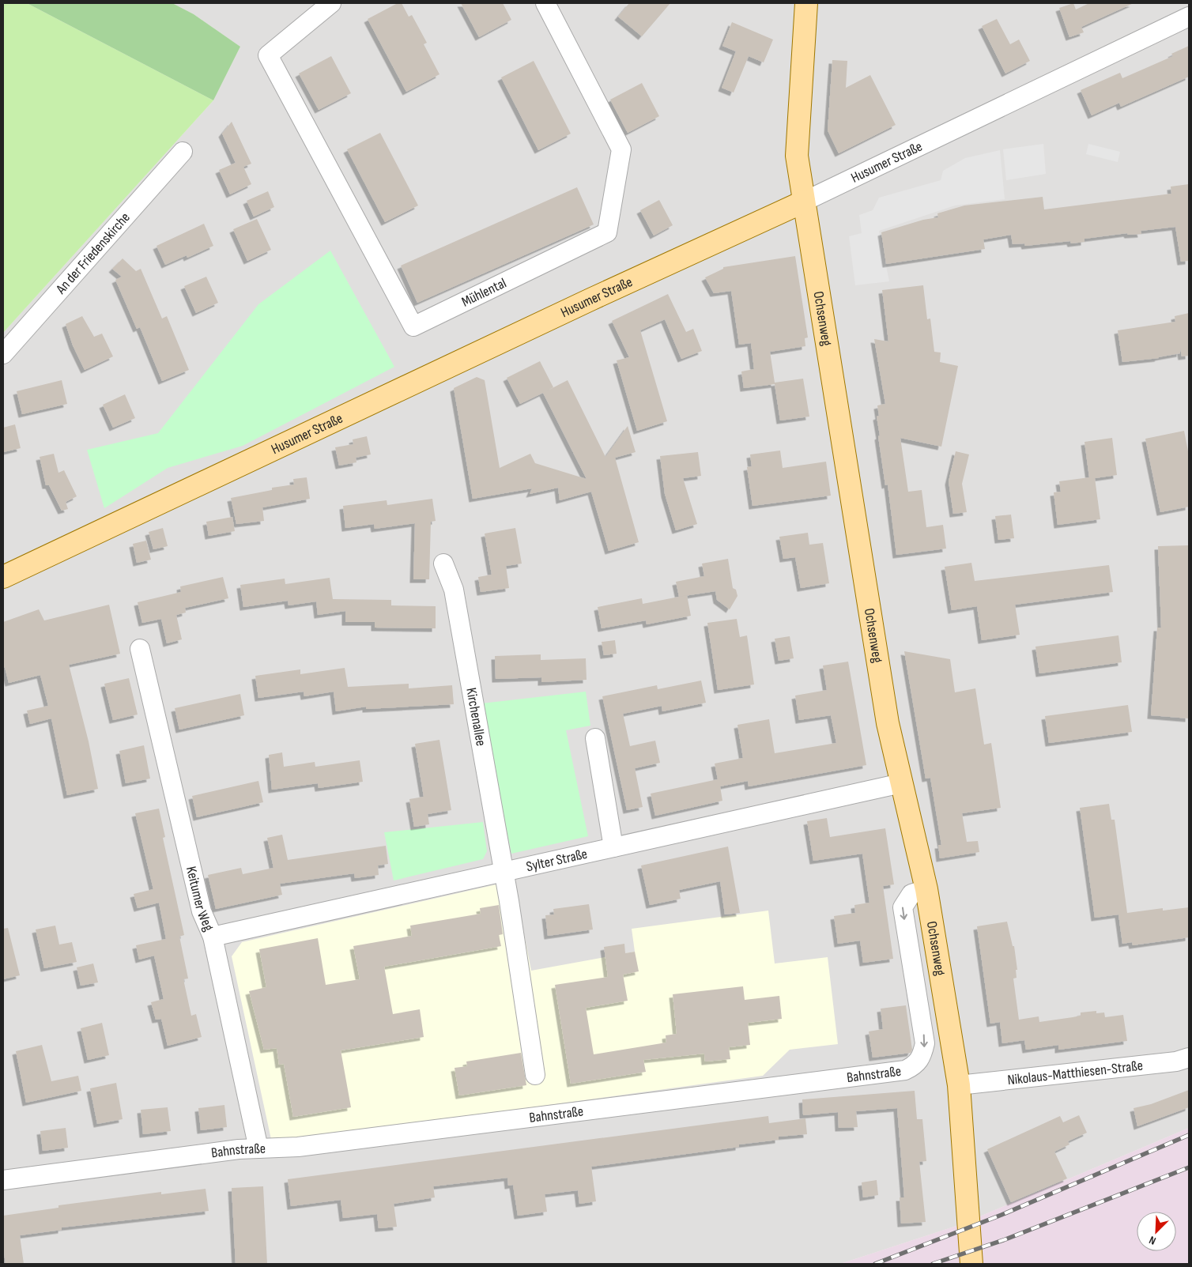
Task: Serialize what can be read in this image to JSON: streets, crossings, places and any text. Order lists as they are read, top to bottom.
{
  "streets": {
    "main road": ["Husumer Straße", "Ochsenweg"],
    "street": [
      "An der Friedenskirche",
      "Mühlental",
      "Kirchenallee",
      "Sylter Straße",
      "Keitumer Weg",
      "Bahnstraße",
      "Nikolaus-Matthiesen-Straße"
    ]
  },
  "crossings": [
    ["Husumer Straße", "Ochsenweg"],
    ["Ochsenweg", "Sylter Straße"],
    ["Ochsenweg", "Bahnstraße"],
    ["Ochsenweg", "Nikolaus-Matthiesen-Straße"],
    ["Kirchenallee", "Sylter Straße"],
    ["Sylter Straße", "Keitumer Weg"],
    ["Keitumer Weg", "Bahnstraße"]
  ],
  "one_way": ["Bahnstraße"],
  "north": "bottom left"
}
